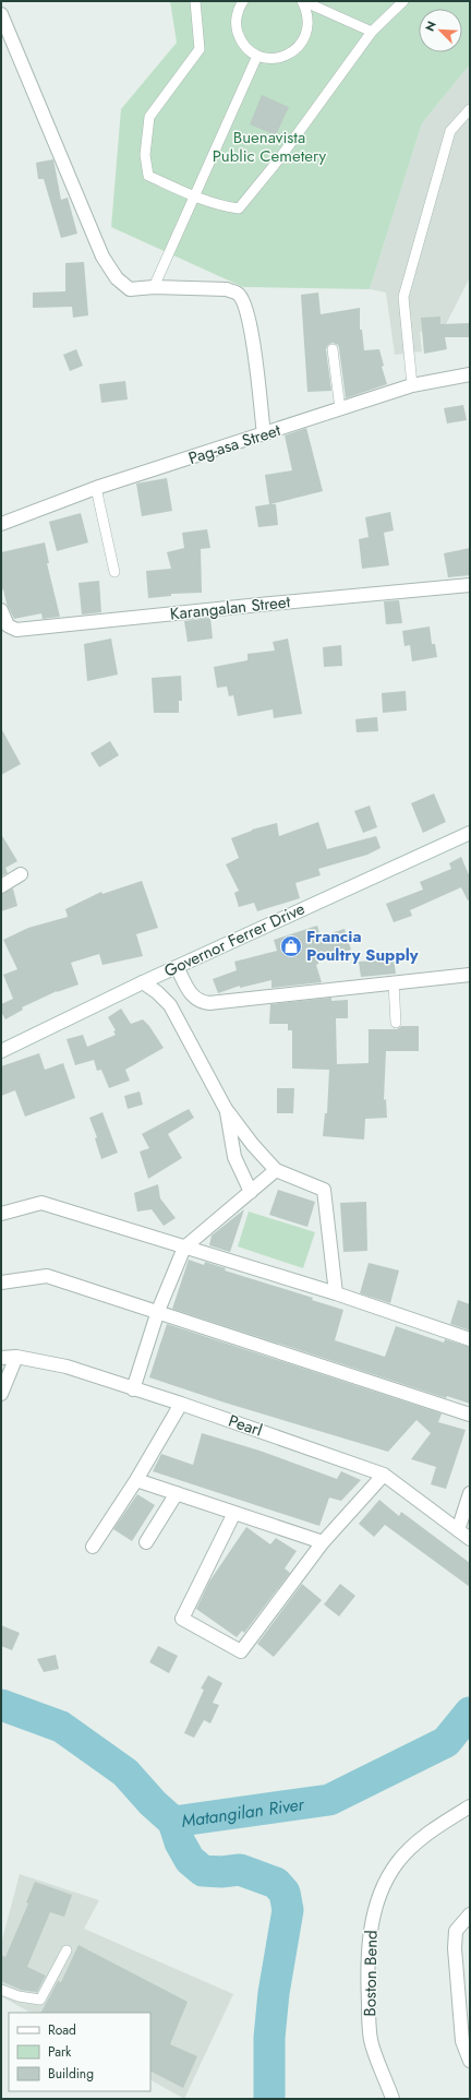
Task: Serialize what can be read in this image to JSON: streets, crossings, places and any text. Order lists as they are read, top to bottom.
{
  "streets": {
    "street": [
      "Pag-asa Street",
      "Karangalan Street",
      "Governor Ferrer Drive",
      "Pearl",
      "Boston Bend"
    ]
  },
  "water": ["Matangilan River"],
  "parks": ["Buenavista Public Cemetery"],
  "places": {
    "shop": ["Francia Poultry Supply"]
  },
  "legend": ["Road", "Park", "Building"],
  "north": "top left"
}
